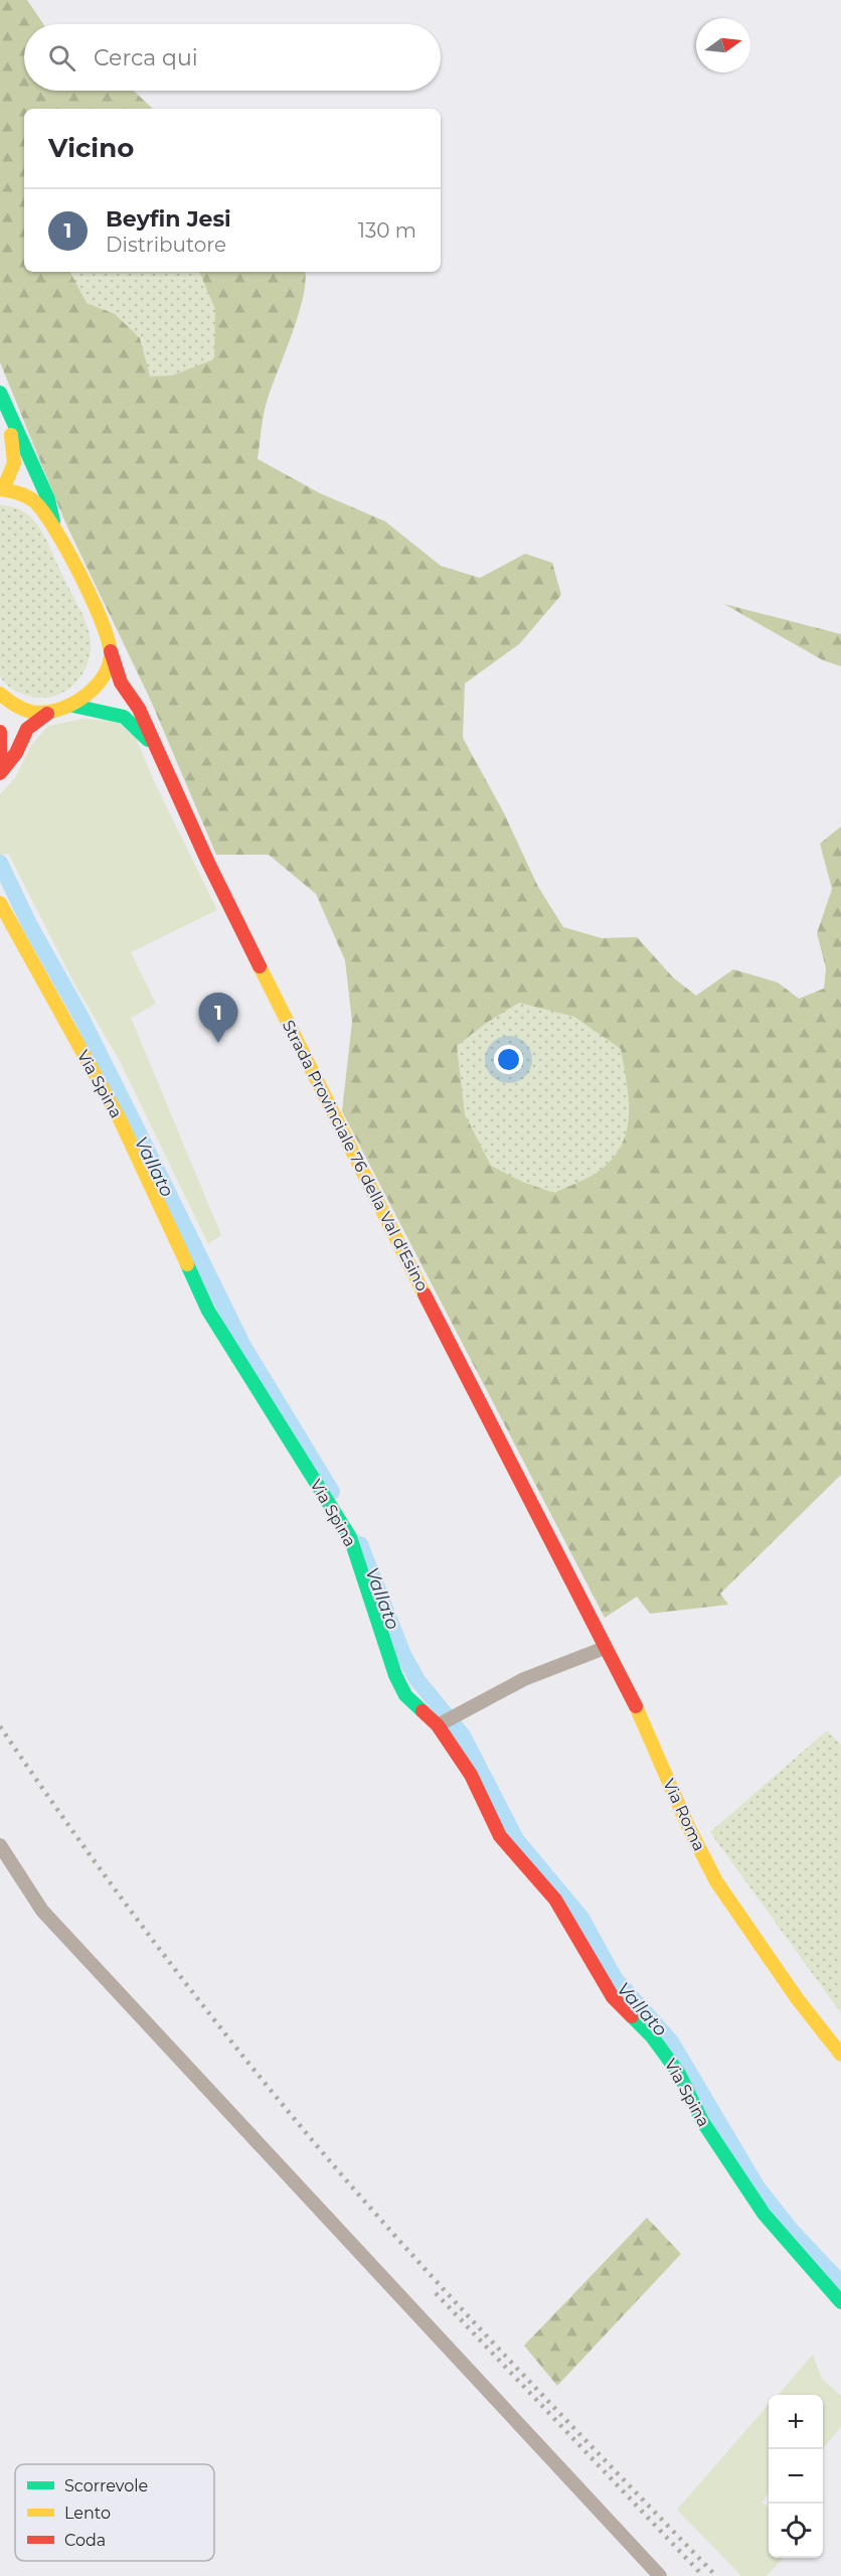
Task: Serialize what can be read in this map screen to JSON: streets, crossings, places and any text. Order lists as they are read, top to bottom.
{
  "streets": {
    "main road": ["Via Spina", "Strada Provinciale 76 della Val d'Esino", "Via Roma"]
  },
  "crossings": [
    ["Strada Provinciale 76 della Val d'Esino", "Via Roma"]
  ],
  "water": ["Vallato"],
  "legend": ["Scorrevole", "Lento", "Coda"],
  "north": "right",
  "page": {
    "search": "Cerca qui",
    "heading": "Vicino",
    "list": [
      {
        "mark": "1",
        "name": "Beyfin Jesi",
        "note": "Distributore",
        "value": "130 m"
      }
    ],
    "pins": "1",
    "map_buttons": ["+", "−"]
  }
}
